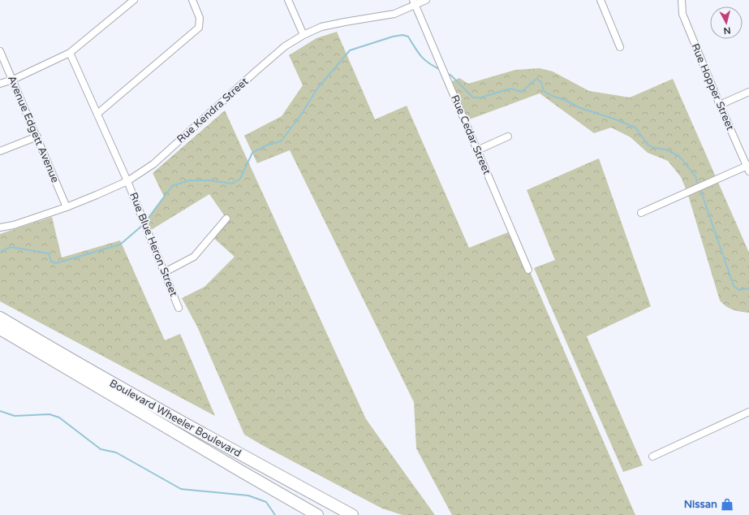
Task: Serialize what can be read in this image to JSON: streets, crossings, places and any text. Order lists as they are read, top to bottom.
{
  "streets": {
    "highway": ["Boulevard Wheeler Boulevard"],
    "street": [
      "Rue Hopper Street",
      "Rue Kendra Street",
      "Avenue Edgett Avenue",
      "Rue Cedar Street",
      "Rue Blue Heron Street"
    ]
  },
  "crossings": [
    ["Rue Kendra Street", "Avenue Edgett Avenue"],
    ["Rue Kendra Street", "Rue Cedar Street"],
    ["Rue Kendra Street", "Rue Blue Heron Street"]
  ],
  "places": {
    "shop": ["Nissan"]
  },
  "north": "bottom"
}
